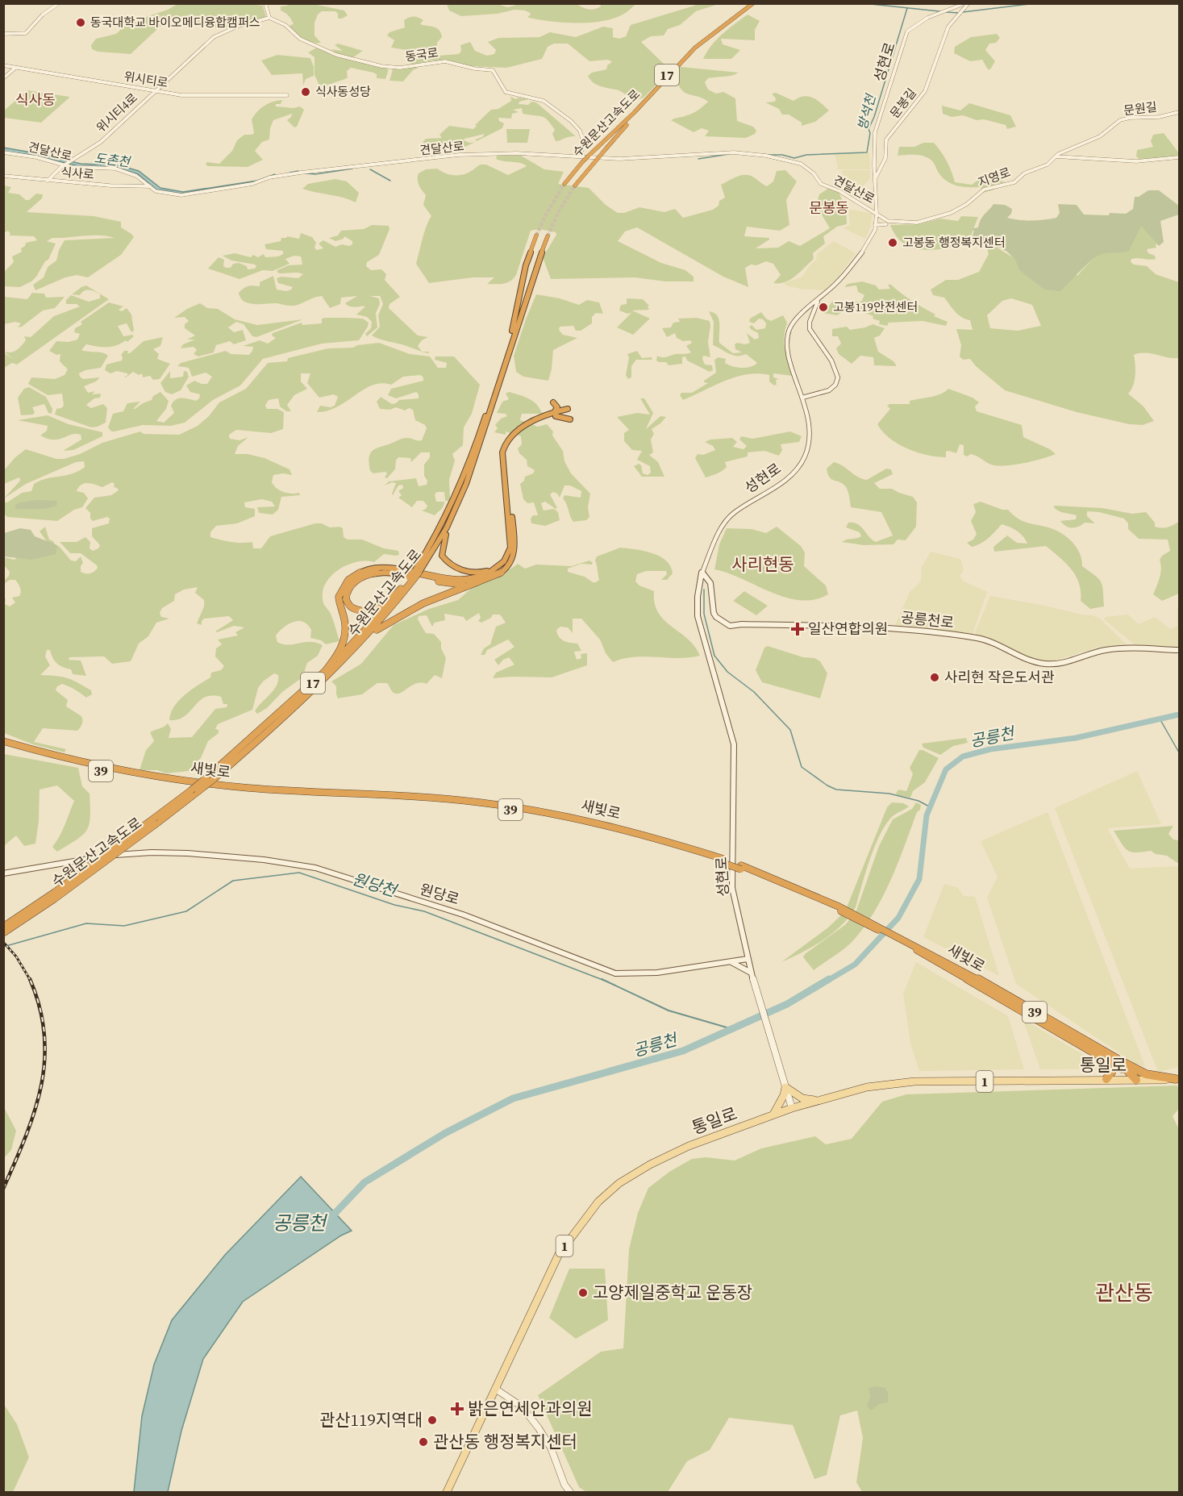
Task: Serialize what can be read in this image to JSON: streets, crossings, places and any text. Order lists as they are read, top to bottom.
{
  "streets": {
    "highway": [
      "17",
      "수원문산고속도로",
      "새빛로",
      "39"
    ],
    "main road": ["통일로", "1"],
    "street": [
      "동국로",
      "성현로",
      "위시티로",
      "문봉길",
      "문원길",
      "위시티4로",
      "견달산로",
      "식사로",
      "지영로",
      "공릉천로",
      "원당로"
    ]
  },
  "crossings": [
    ["동국로", "위시티4로"],
    ["동국로", "견달산로"],
    ["성현로", "문봉길"],
    ["성현로", "견달산로"],
    ["성현로", "지영로"],
    ["성현로", "공릉천로"],
    ["성현로", "원당로"],
    ["위시티로", "위시티4로"],
    ["문원길", "지영로"],
    ["위시티4로", "견달산로"],
    ["견달산로", "식사로"],
    ["견달산로", "지영로"],
    ["새빛로", "통일로"]
  ],
  "districts": [
    "식사동",
    "문봉동",
    "사리현동",
    "관산동"
  ],
  "water": [
    "방석천",
    "도촌천",
    "공릉천",
    "원당천"
  ],
  "places": {
    "other": [
      "동국대학교 바이오메디융합캠퍼스",
      "식사동성당",
      "고봉동 행정복지센터",
      "고봉119안전센터",
      "사리현 작은도서관",
      "고양제일중학교 운동장",
      "관산119지역대",
      "관산동 행정복지센터"
    ],
    "health": ["일산연합의원", "밝은연세안과의원"]
  }
}
